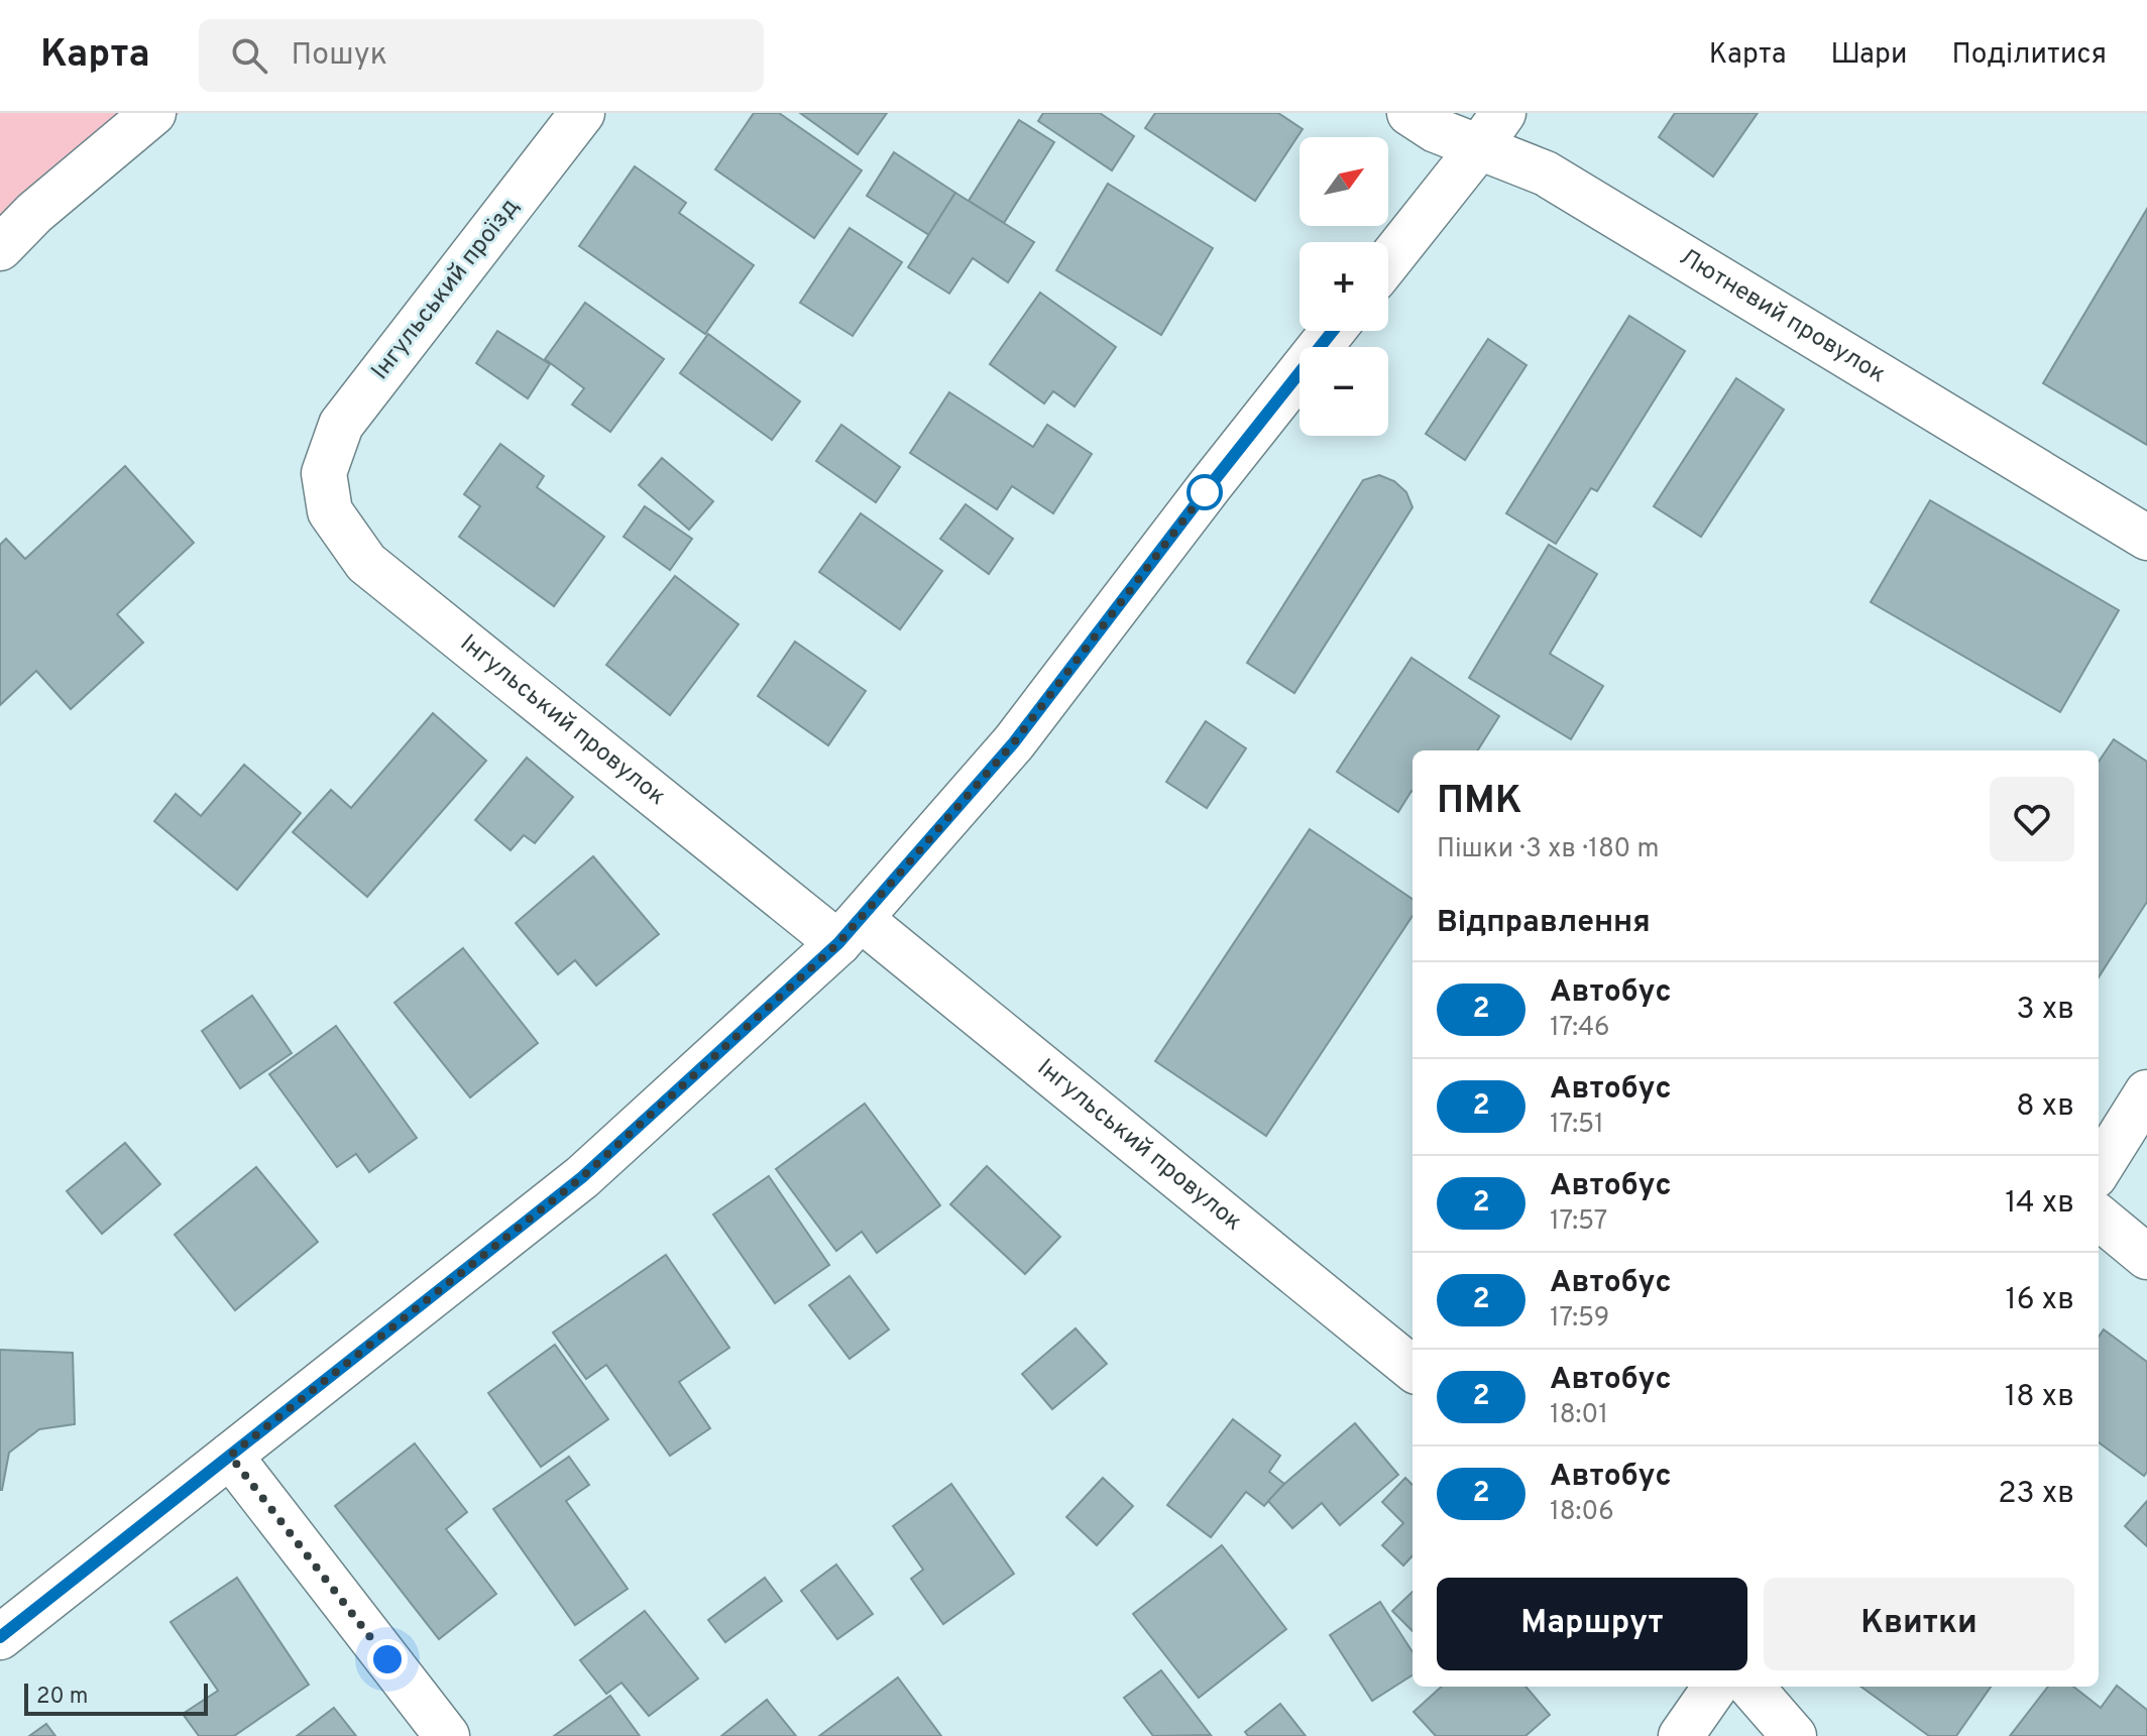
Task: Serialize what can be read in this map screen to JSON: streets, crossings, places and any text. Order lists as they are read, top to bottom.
{
  "streets": {
    "street": ["Інгульський проїзд", "Лютневий провулок", "Інгульський провулок"]
  },
  "crossings": [
    ["Інгульський проїзд", "Інгульський провулок"]
  ],
  "lines": ["bus line 2"],
  "scale_bar": "20 m",
  "north": "top right",
  "page": {
    "header": "Карта",
    "search": "Пошук",
    "nav": ["Карта", "Шари", "Поділитися"],
    "map_buttons": ["+", "−"],
    "heading": [
      ["ПМК", "Пішки · 3 хв · 180 m"],
      "Відправлення"
    ],
    "list": [
      {
        "mark": "2",
        "name": "Автобус",
        "note": "17:46",
        "value": "3 хв"
      },
      {
        "mark": "2",
        "name": "Автобус",
        "note": "17:51",
        "value": "8 хв"
      },
      {
        "mark": "2",
        "name": "Автобус",
        "note": "17:57",
        "value": "14 хв"
      },
      {
        "mark": "2",
        "name": "Автобус",
        "note": "17:59",
        "value": "16 хв"
      },
      {
        "mark": "2",
        "name": "Автобус",
        "note": "18:01",
        "value": "18 хв"
      },
      {
        "mark": "2",
        "name": "Автобус",
        "note": "18:06",
        "value": "23 хв"
      }
    ],
    "buttons": ["Маршрут", "Квитки"],
    "scale": "20 m"
  }
}
